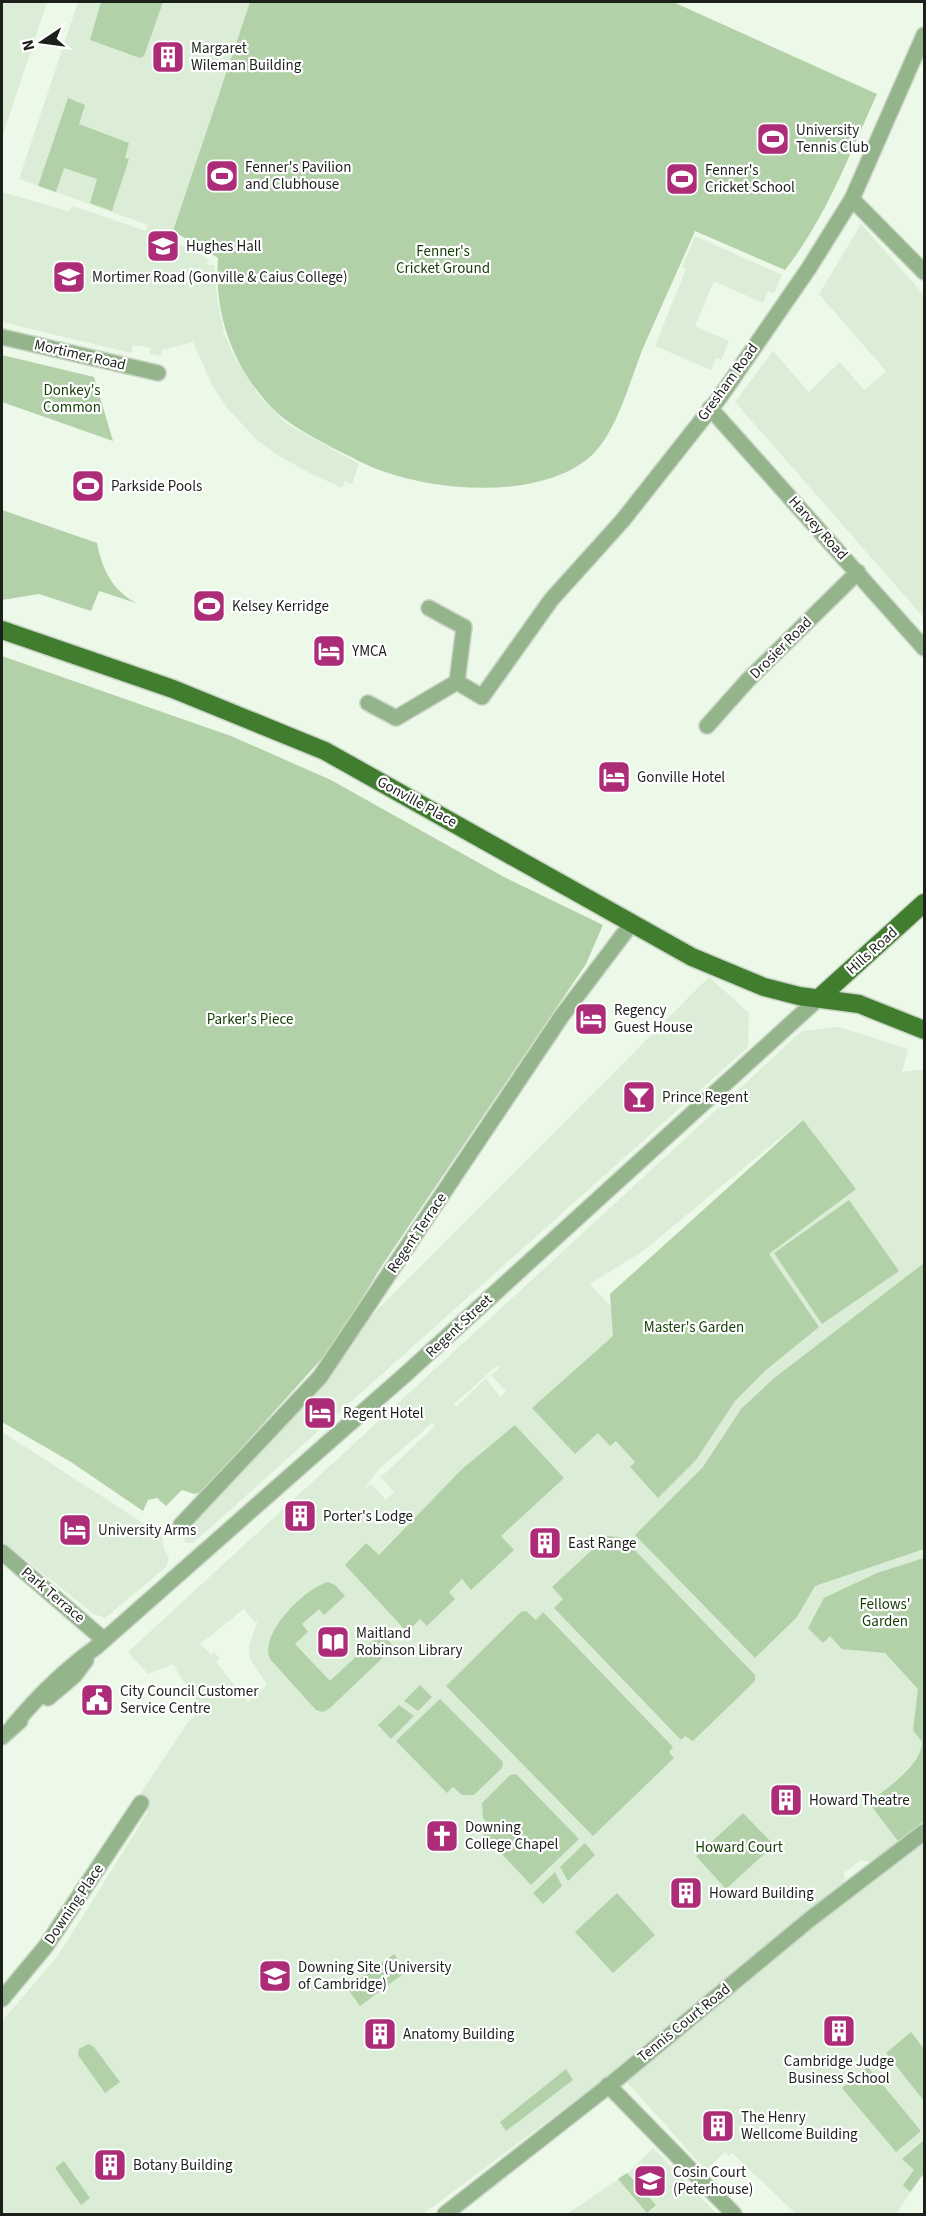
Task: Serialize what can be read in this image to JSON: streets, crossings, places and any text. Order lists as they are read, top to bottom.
{
  "streets": {
    "main road": ["Gonville Place", "Hills Road"],
    "street": [
      "Mortimer Road",
      "Gresham Road",
      "Harvey Road",
      "Drosier Road",
      "Regent Terrace",
      "Regent Street",
      "Park Terrace",
      "Downing Place",
      "Tennis Court Road"
    ]
  },
  "crossings": [
    ["Gresham Road", "Harvey Road"],
    ["Harvey Road", "Drosier Road"],
    ["Gonville Place", "Hills Road"],
    ["Gonville Place", "Regent Terrace"],
    ["Gonville Place", "Regent Street"],
    ["Hills Road", "Regent Street"],
    ["Regent Street", "Park Terrace"]
  ],
  "parks": [
    "Fenner's Cricket Ground",
    "Donkey's Common",
    "Parker's Piece",
    "Master's Garden",
    "Fellows' Garden",
    "Howard Court"
  ],
  "places": {
    "building": [
      "Margaret Wileman Building",
      "Porter's Lodge",
      "East Range",
      "Howard Theatre",
      "Howard Building",
      "Cambridge Judge Business School",
      "Anatomy Building",
      "The Henry Wellcome Building",
      "Botany Building"
    ],
    "sports": [
      "University Tennis Club",
      "Fenner's Pavilion and Clubhouse",
      "Fenner's Cricket School",
      "Parkside Pools",
      "Kelsey Kerridge"
    ],
    "school or university": [
      "Hughes Hall",
      "Mortimer Road (Gonville & Caius College)",
      "Downing Site (University of Cambridge)",
      "Cosin Court (Peterhouse)"
    ],
    "hotel": [
      "YMCA",
      "Gonville Hotel",
      "Regency Guest House",
      "Regent Hotel",
      "University Arms"
    ],
    "bar": ["Prince Regent"],
    "library": ["Maitland Robinson Library"],
    "public building": ["City Council Customer Service Centre"],
    "church": ["Downing College Chapel"]
  },
  "north": "left"
}
